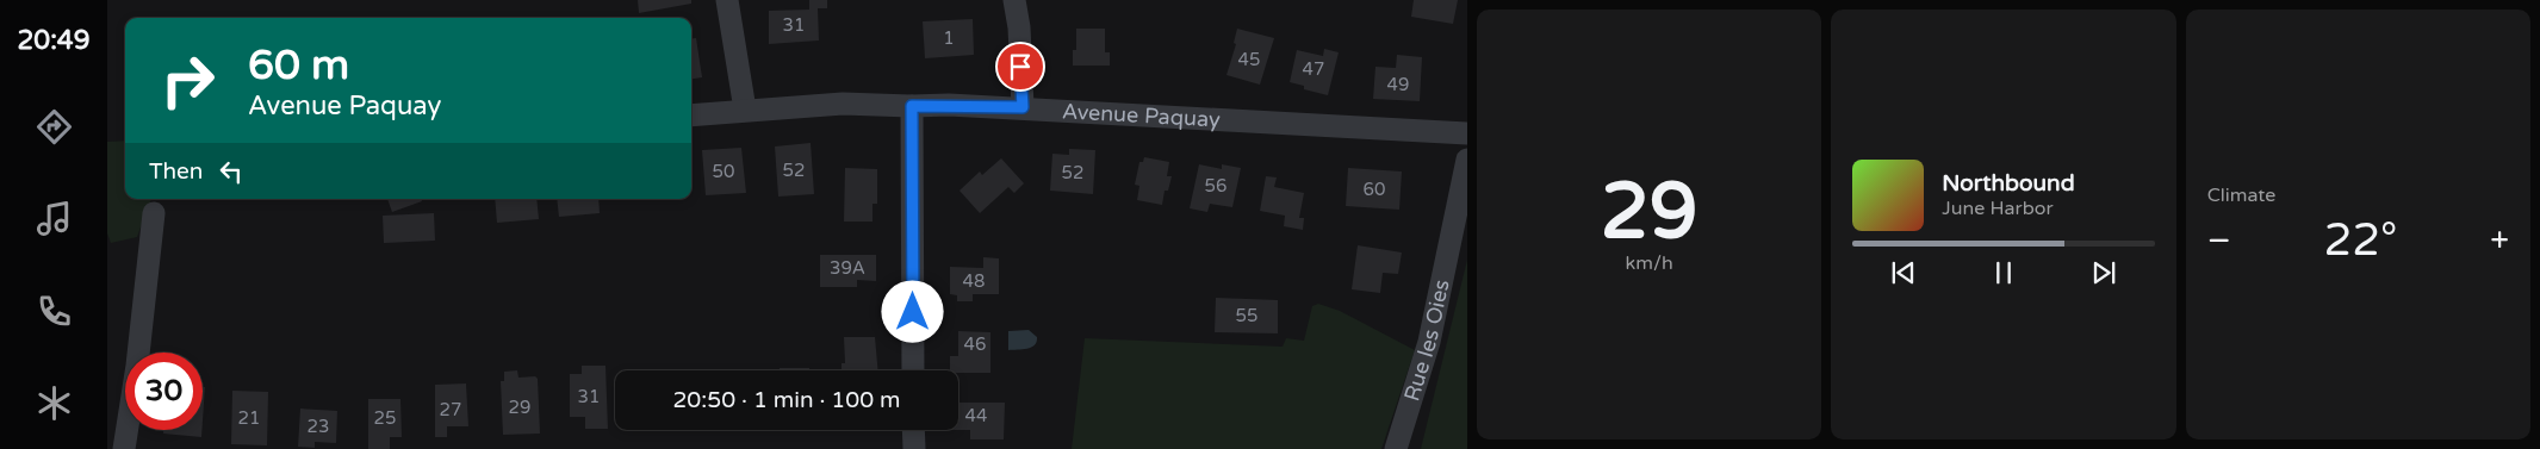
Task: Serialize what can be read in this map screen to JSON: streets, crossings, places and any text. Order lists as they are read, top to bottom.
{
  "streets": {
    "street": ["Avenue Paquay", "Rue les Oies"]
  },
  "house_numbers": [
    "31",
    "1",
    "45",
    "47",
    "49",
    "52",
    "50",
    "52",
    "56",
    "60",
    "39A",
    "48",
    "55",
    "46",
    "31",
    "29",
    "27",
    "44",
    "21",
    "25",
    "23"
  ],
  "page": {
    "tabs": "20:49",
    "tile": [
      ["29", "km/h"],
      "Climate"
    ],
    "turn": ["60 m", "Avenue Paquay"],
    "then": "Then",
    "song": ["Northbound", "June Harbor"],
    "heat": ["−", "22°", "+"],
    "limit": "30",
    "trip": "20:50 · 1 min · 100 m"
  }
}
